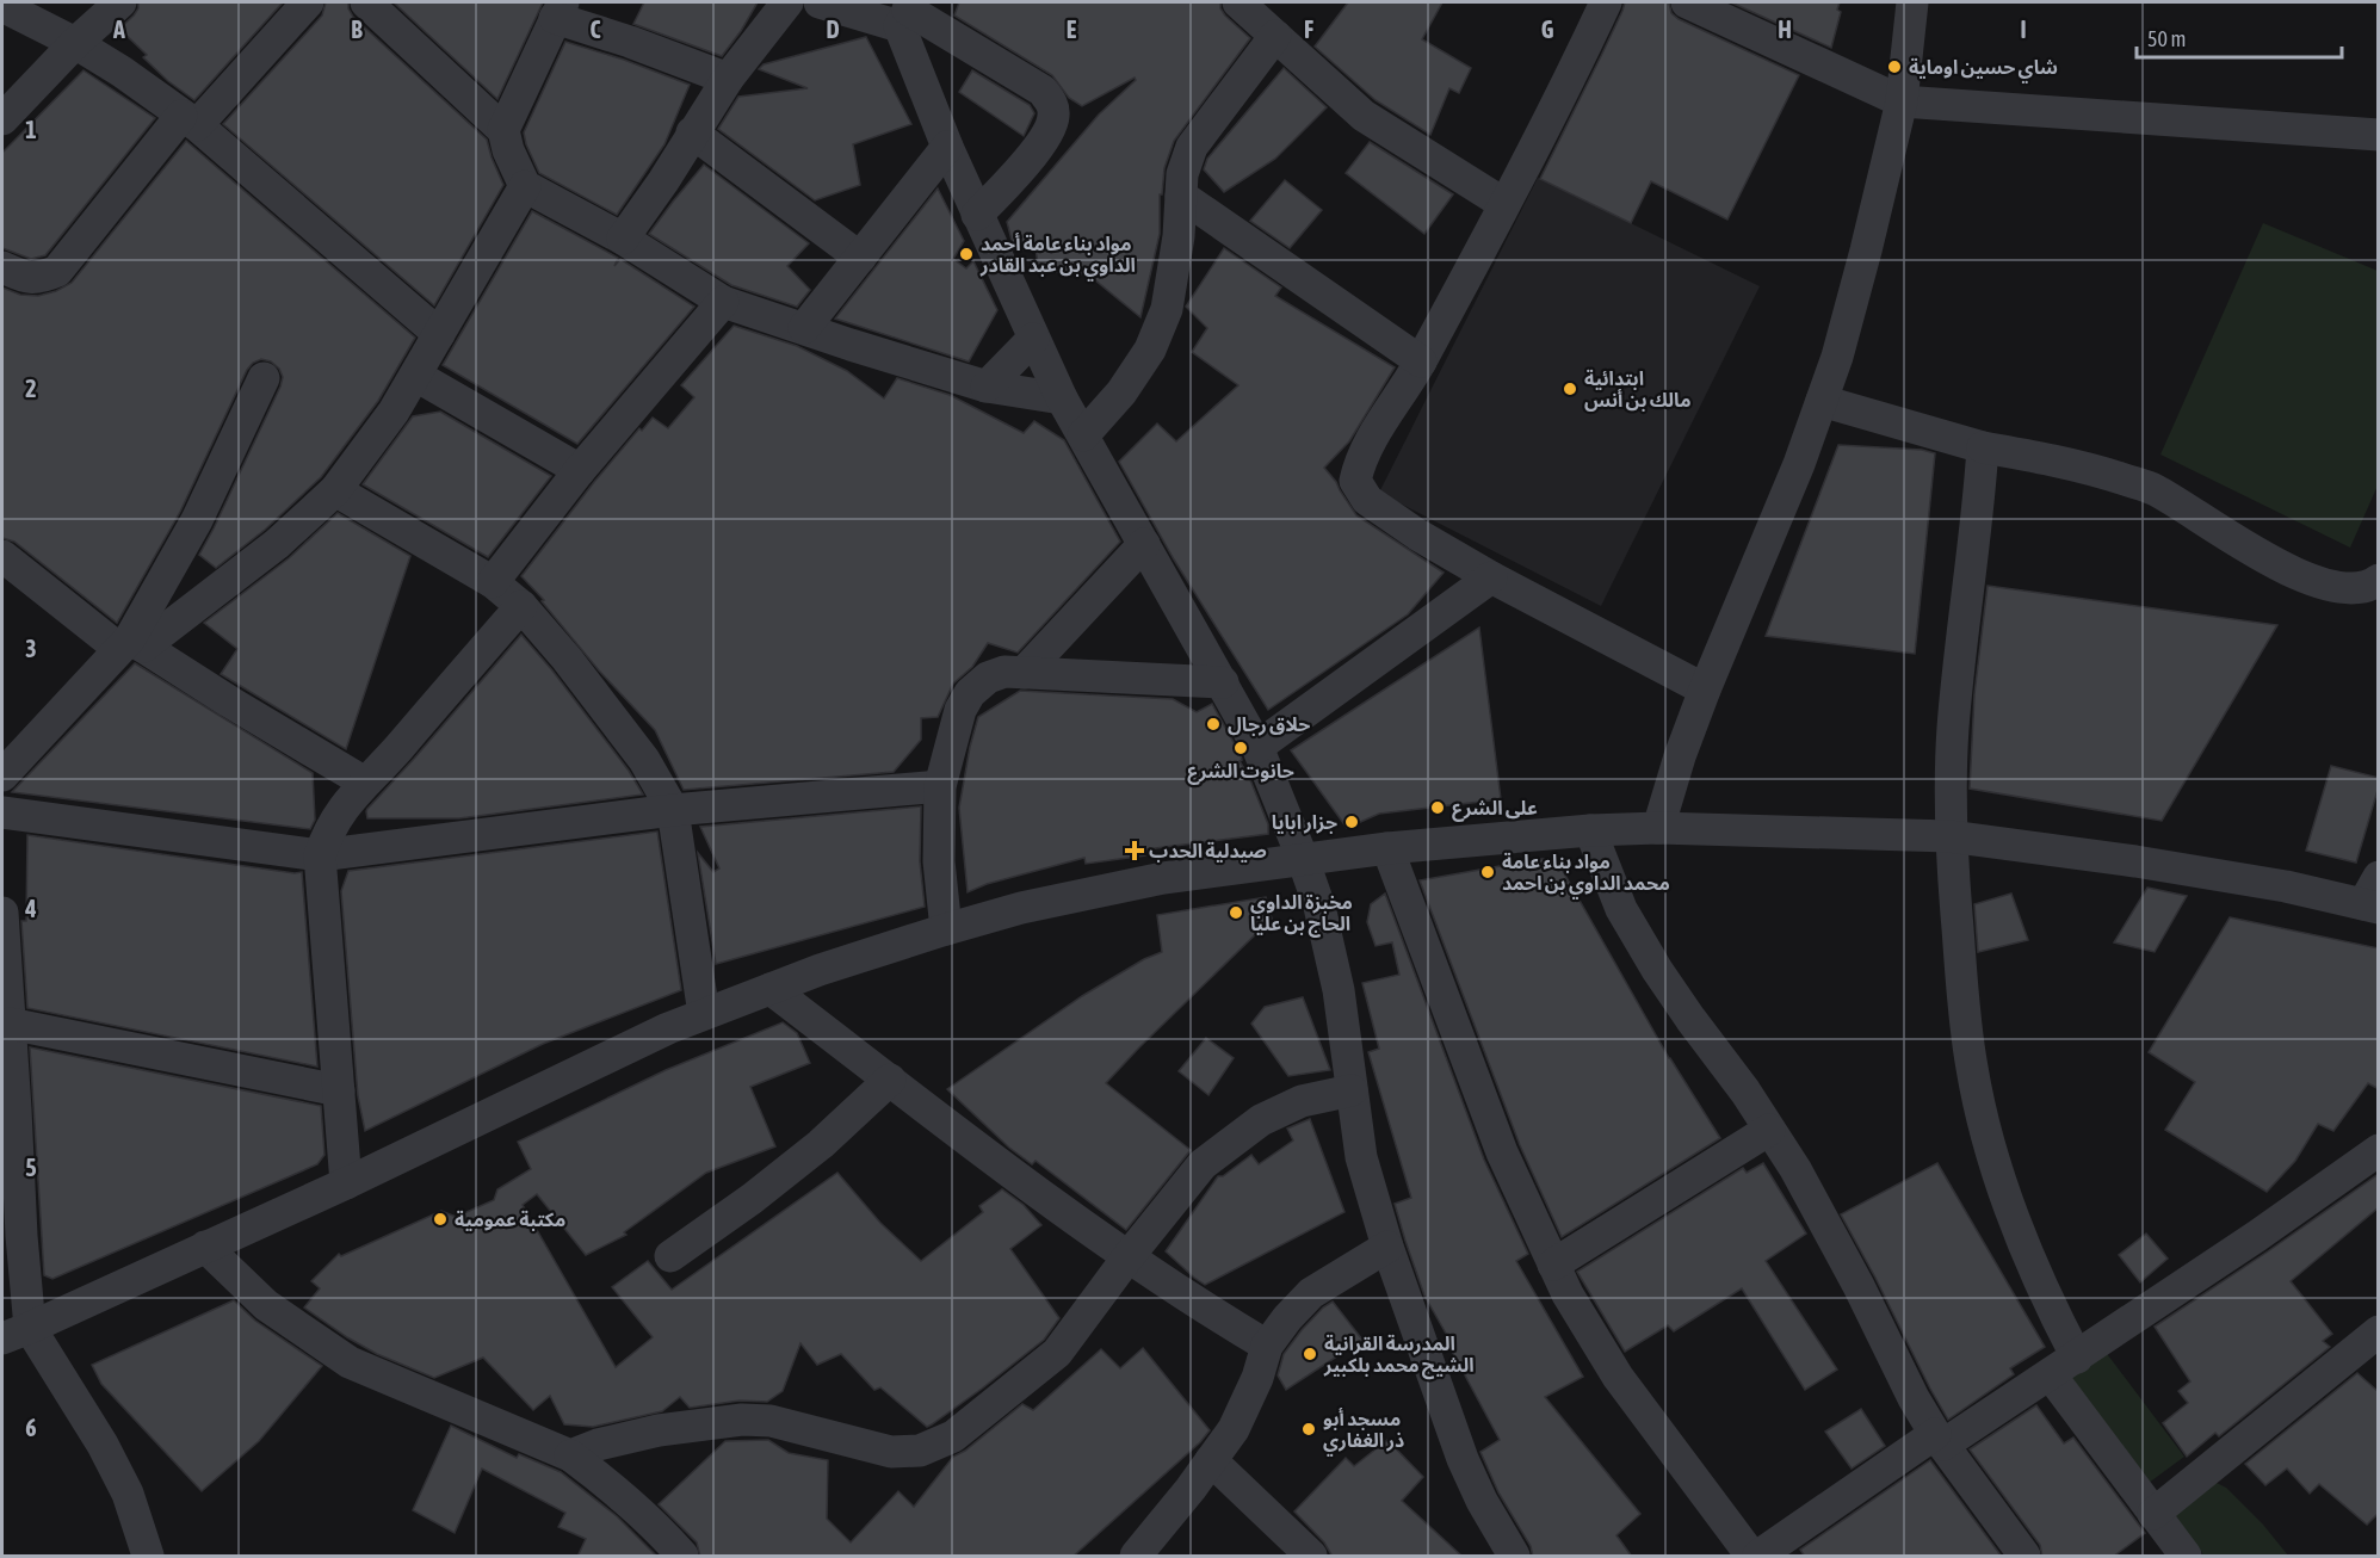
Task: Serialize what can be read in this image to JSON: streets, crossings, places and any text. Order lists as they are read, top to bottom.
{
  "places": {
    "other": [
      "شاي حسين اوماية",
      "مواد بناء عامة أحمد الداوي بن عبد القادر",
      "ابتدائية مالك بن أنس",
      "حلاق رجال",
      "حانوت الشرع",
      "على الشرع",
      "جزار ابايا",
      "مواد بناء عامة محمد الداوي بن احمد",
      "مخبزة الداوي الحاج بن عليا",
      "مكتبة عمومية",
      "المدرسة القرانية الشيح محمد بلكبير",
      "مسجد أبو ذر الغفاري"
    ],
    "health": ["صيدلية الحدب"]
  },
  "scale_bar": "50 m",
  "grid": {
    "columns": [
      "A",
      "B",
      "C",
      "D",
      "E",
      "F",
      "G",
      "H",
      "I"
    ],
    "rows": [
      "1",
      "2",
      "3",
      "4",
      "5",
      "6"
    ]
  }
}
